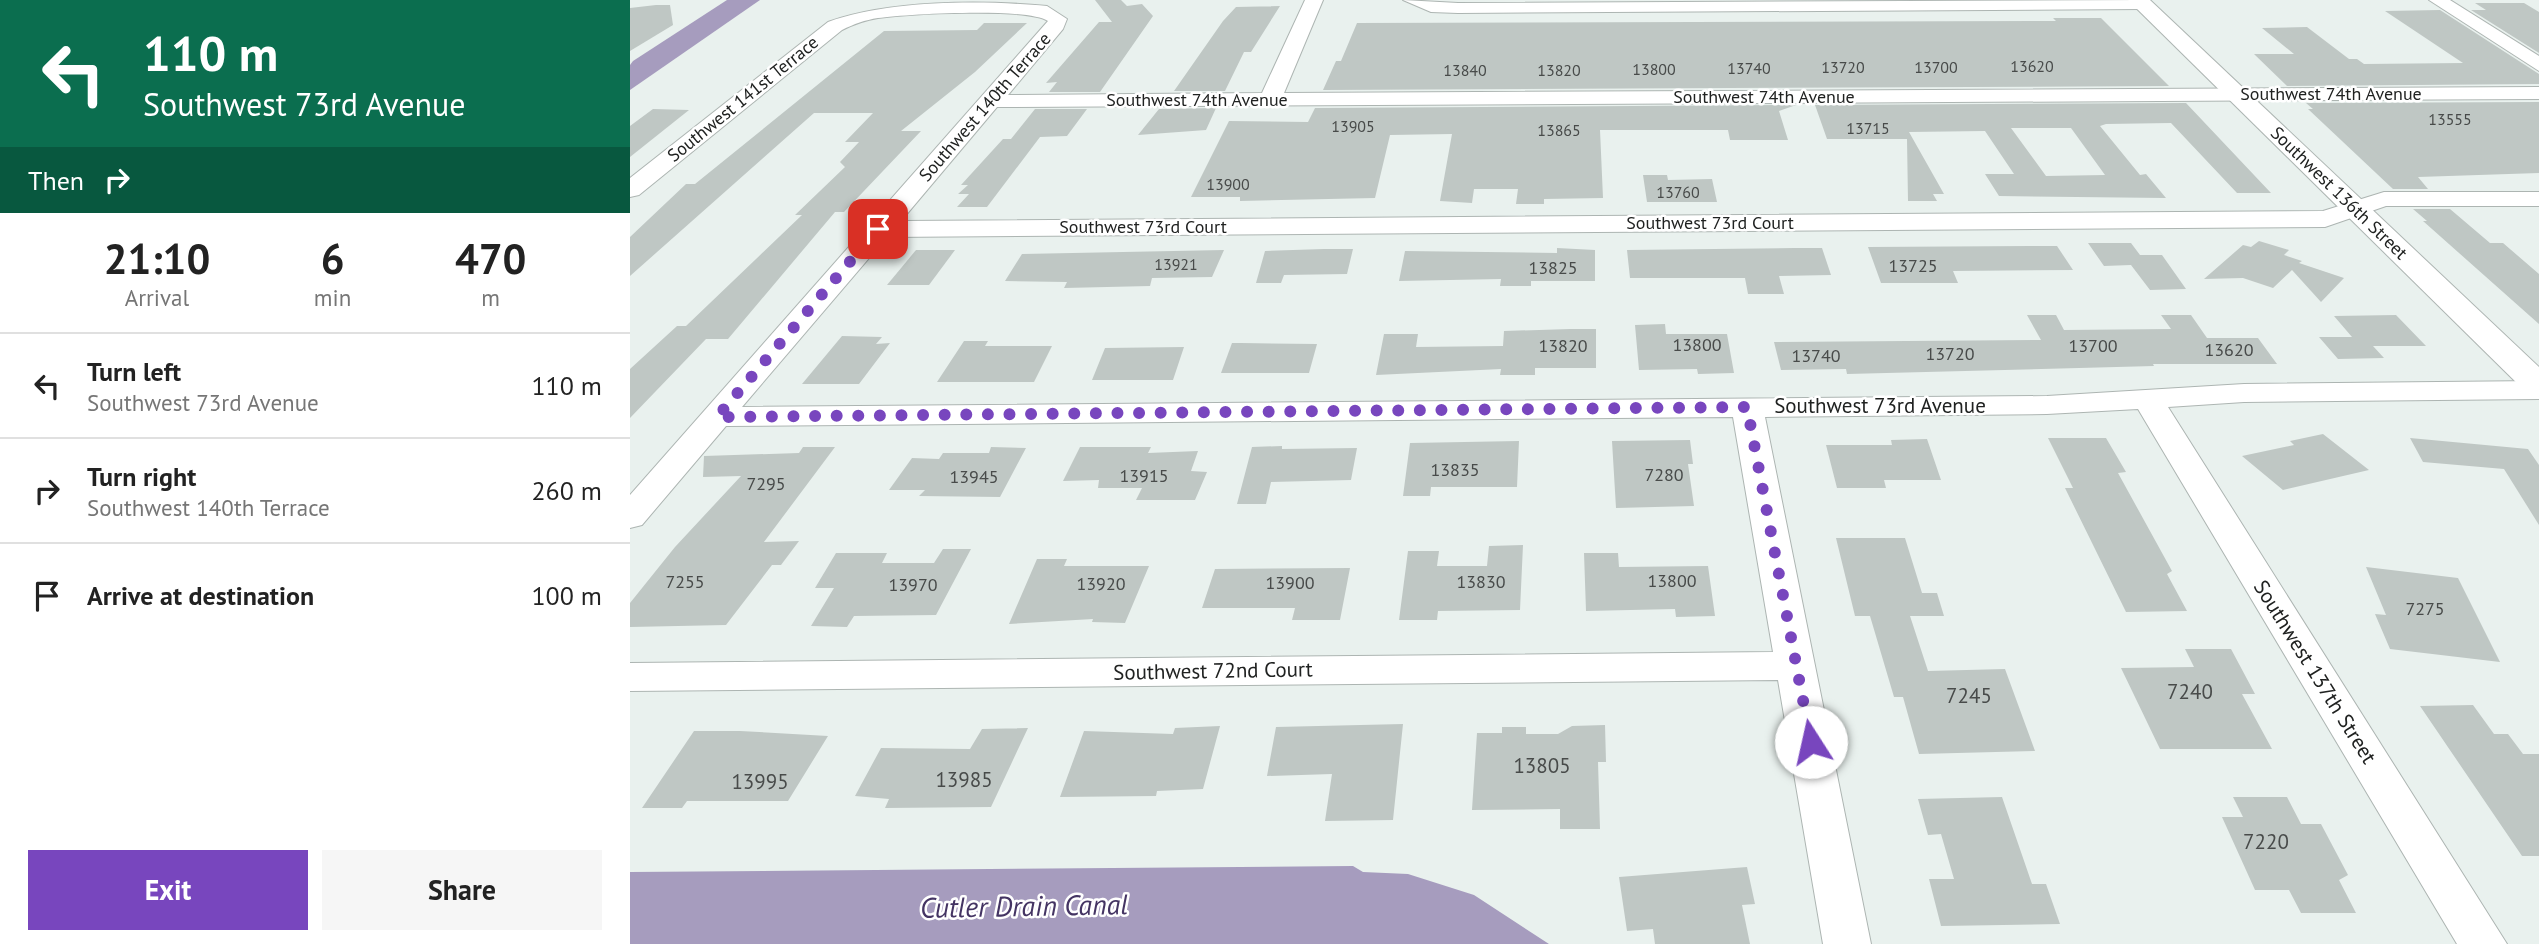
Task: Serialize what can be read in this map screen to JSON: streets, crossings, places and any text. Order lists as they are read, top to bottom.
{
  "streets": {
    "street": [
      "Southwest 74th Avenue",
      "Southwest 141st Terrace",
      "Southwest 140th Terrace",
      "Southwest 136th Street",
      "Southwest 73rd Court",
      "Southwest 73rd Avenue",
      "Southwest 72nd Court",
      "Southwest 137th Street"
    ]
  },
  "crossings": [
    ["Southwest 74th Avenue", "Southwest 140th Terrace"],
    ["Southwest 74th Avenue", "Southwest 136th Street"],
    ["Southwest 141st Terrace", "Southwest 140th Terrace"],
    ["Southwest 140th Terrace", "Southwest 73rd Court"],
    ["Southwest 140th Terrace", "Southwest 73rd Avenue"],
    ["Southwest 136th Street", "Southwest 73rd Court"],
    ["Southwest 136th Street", "Southwest 73rd Avenue"],
    ["Southwest 73rd Avenue", "Southwest 137th Street"]
  ],
  "water": ["Cutler Drain Canal"],
  "house_numbers": [
    "13620",
    "13720",
    "13700",
    "13740",
    "13800",
    "13840",
    "13820",
    "13555",
    "13905",
    "13715",
    "13865",
    "13900",
    "13760",
    "13921",
    "13725",
    "13825",
    "13800",
    "13820",
    "13700",
    "13620",
    "13720",
    "13740",
    "13835",
    "7280",
    "13915",
    "13945",
    "7295",
    "13800",
    "7255",
    "13830",
    "13900",
    "13920",
    "13970",
    "7275",
    "7240",
    "7245",
    "13805",
    "13985",
    "13995",
    "7220"
  ],
  "page": {
    "turn": ["110 m", "Southwest 73rd Avenue"],
    "then": "Then",
    "eta": [
      "21:10",
      "Arrival",
      "6",
      "min",
      "470",
      "m"
    ],
    "list": [
      {
        "name": "Turn left",
        "note": "Southwest 73rd Avenue",
        "value": "110 m"
      },
      {
        "name": "Turn right",
        "note": "Southwest 140th Terrace",
        "value": "260 m"
      },
      {
        "name": "Arrive at destination",
        "value": "100 m"
      }
    ],
    "buttons": ["Exit", "Share"]
  }
}
